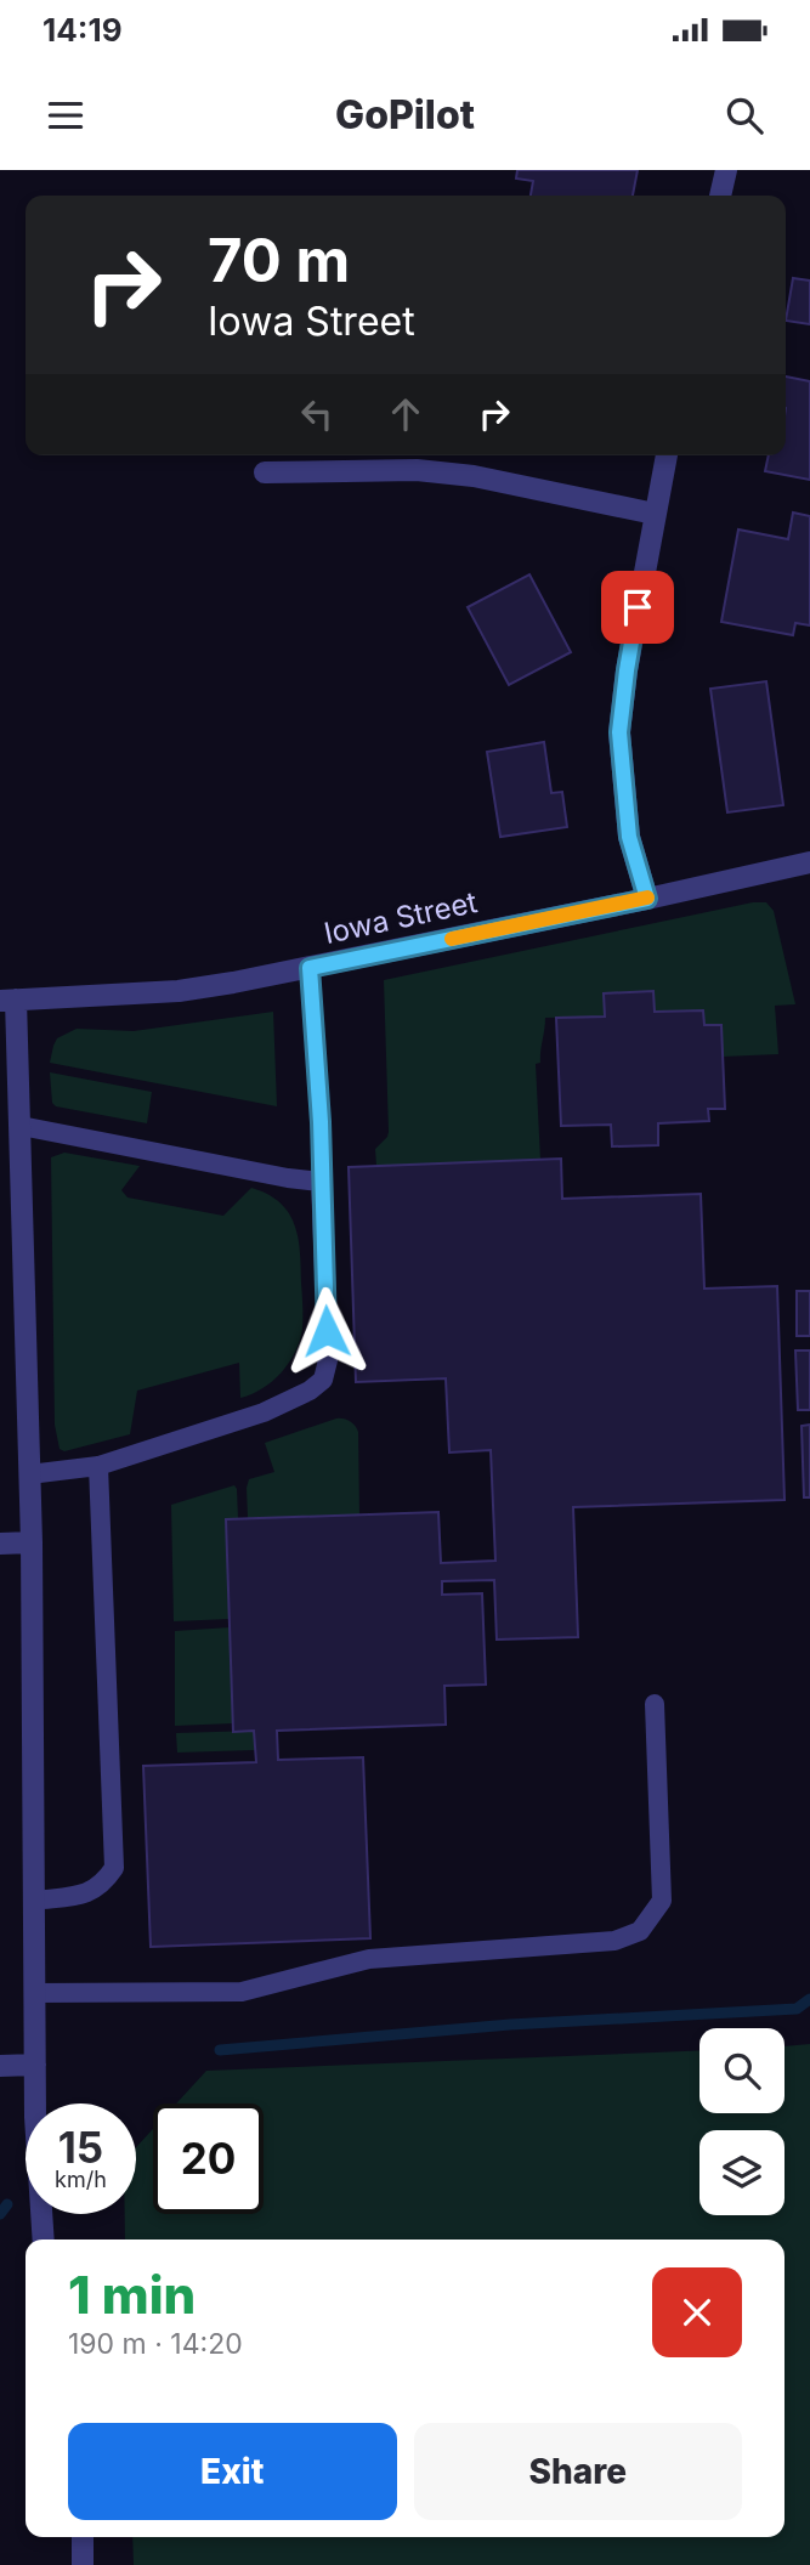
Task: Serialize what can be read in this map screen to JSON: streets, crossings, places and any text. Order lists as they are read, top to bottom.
{
  "streets": {
    "street": ["Iowa Street"]
  },
  "page": {
    "status": "14:19",
    "header": "GoPilot",
    "turn": ["70 m", "Iowa Street"],
    "speed": "15 km/h",
    "limit": "20",
    "heading": ["1 min", "190 m · 14:20"],
    "buttons": ["Exit", "Share"]
  }
}
